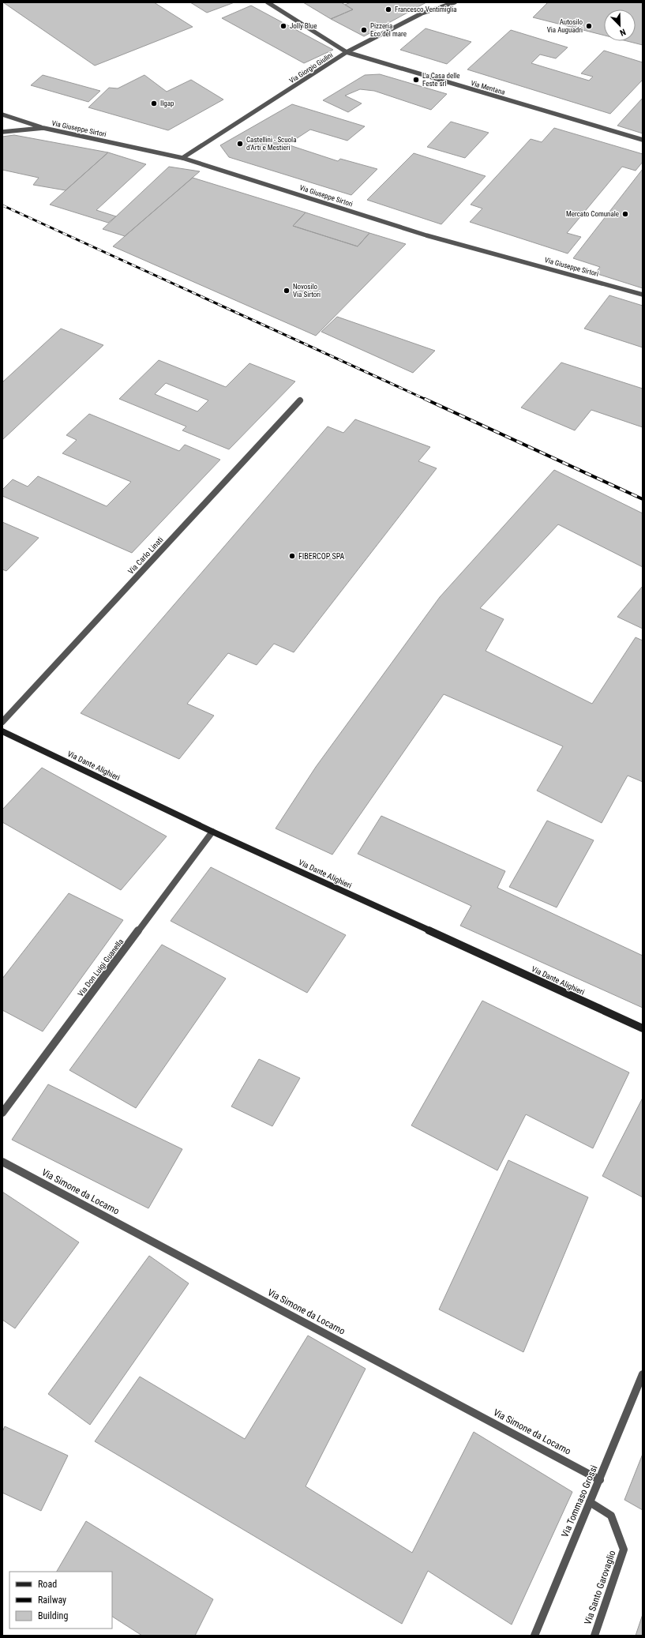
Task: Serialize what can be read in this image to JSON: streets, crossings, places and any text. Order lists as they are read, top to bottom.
{
  "streets": {
    "main road": ["Via Dante Alighieri"],
    "street": [
      "Via Giorgio Giulini",
      "Via Mentana",
      "Via Giuseppe Sirtori",
      "Via Carlo Linati",
      "Via Don Luigi Guanella",
      "Via Simone da Locarno",
      "Via Tommaso Grossi",
      "Via Santo Garovaglio"
    ]
  },
  "crossings": [
    ["Via Giorgio Giulini", "Via Mentana"],
    ["Via Giorgio Giulini", "Via Giuseppe Sirtori"],
    ["Via Dante Alighieri", "Via Don Luigi Guanella"],
    ["Via Simone da Locarno", "Via Tommaso Grossi"],
    ["Via Tommaso Grossi", "Via Santo Garovaglio"]
  ],
  "places": [
    "Francesco Ventimiglia",
    "Jolly Blue",
    "Autosilo Via Auguadri",
    "Pizzeria Eco del mare",
    "La Casa delle Feste srl",
    "Ilgap",
    "Castellini - Scuola d'Arti e Mestieri",
    "Mercato Comunale",
    "Novosilo Via Sirtori",
    "FIBERCOP SPA"
  ],
  "legend": ["Road", "Railway", "Building"],
  "north": "bottom right"
}
